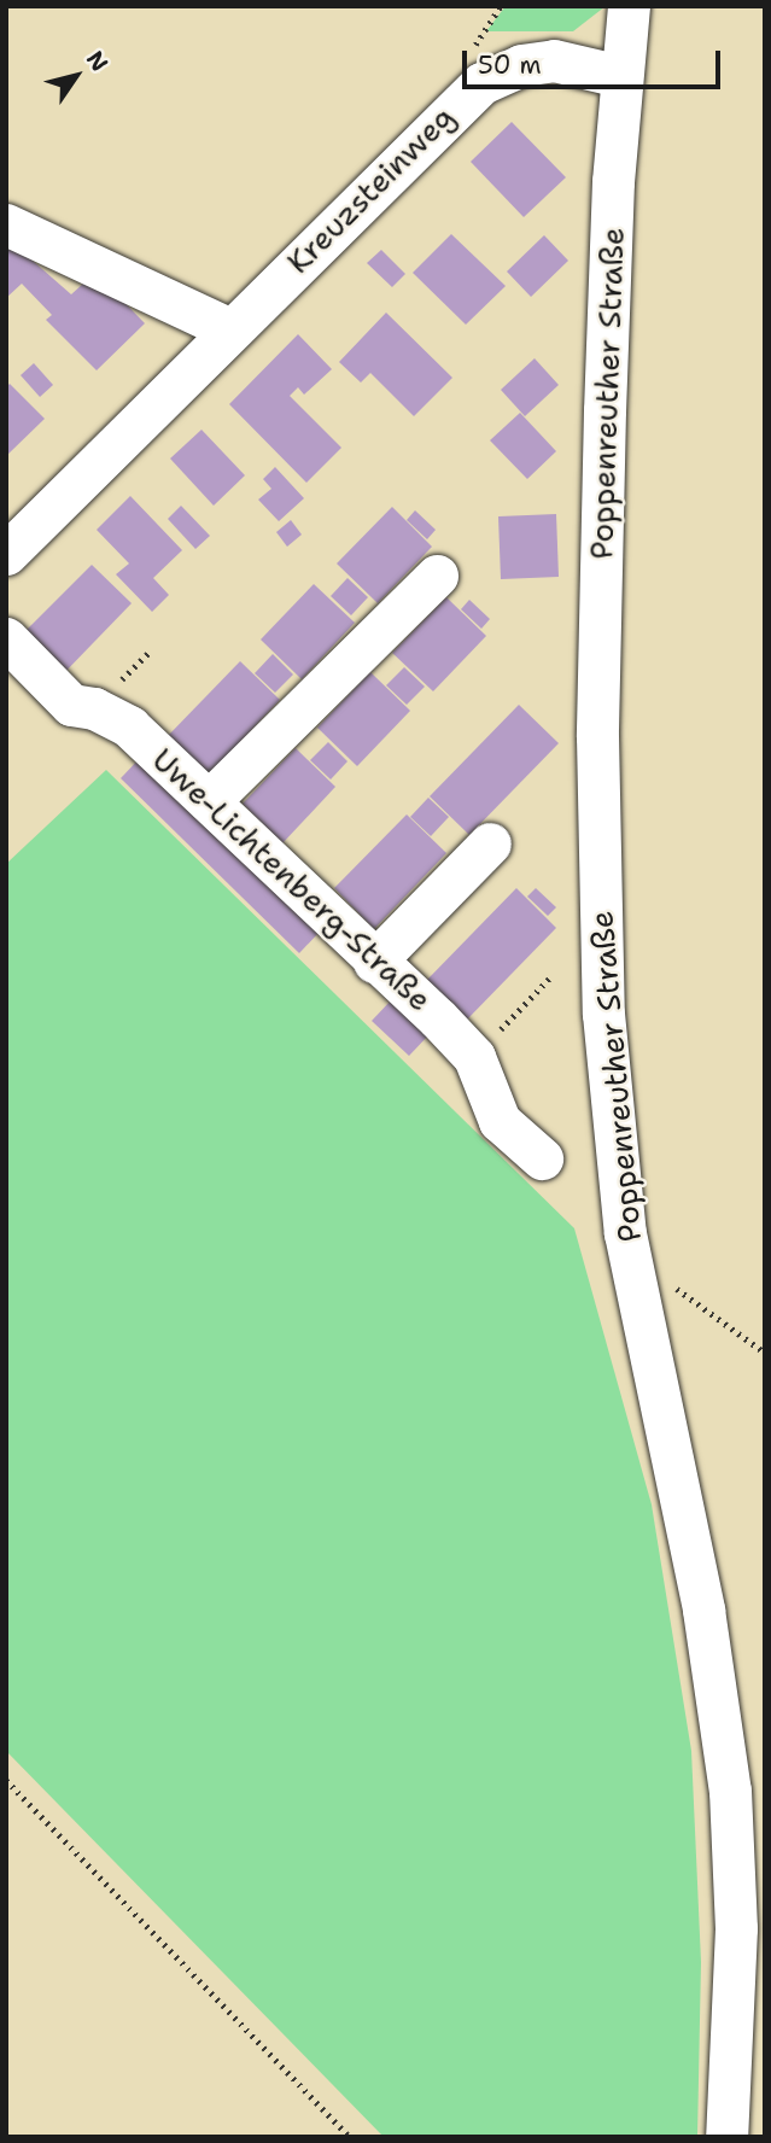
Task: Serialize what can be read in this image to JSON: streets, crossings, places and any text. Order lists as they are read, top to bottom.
{
  "streets": {
    "street": ["Kreuzsteinweg", "Poppenreuther Straße", "Uwe-Lichtenberg-Straße"]
  },
  "crossings": [
    ["Kreuzsteinweg", "Poppenreuther Straße"]
  ],
  "scale_bar": "50 m",
  "north": "top right"
}
